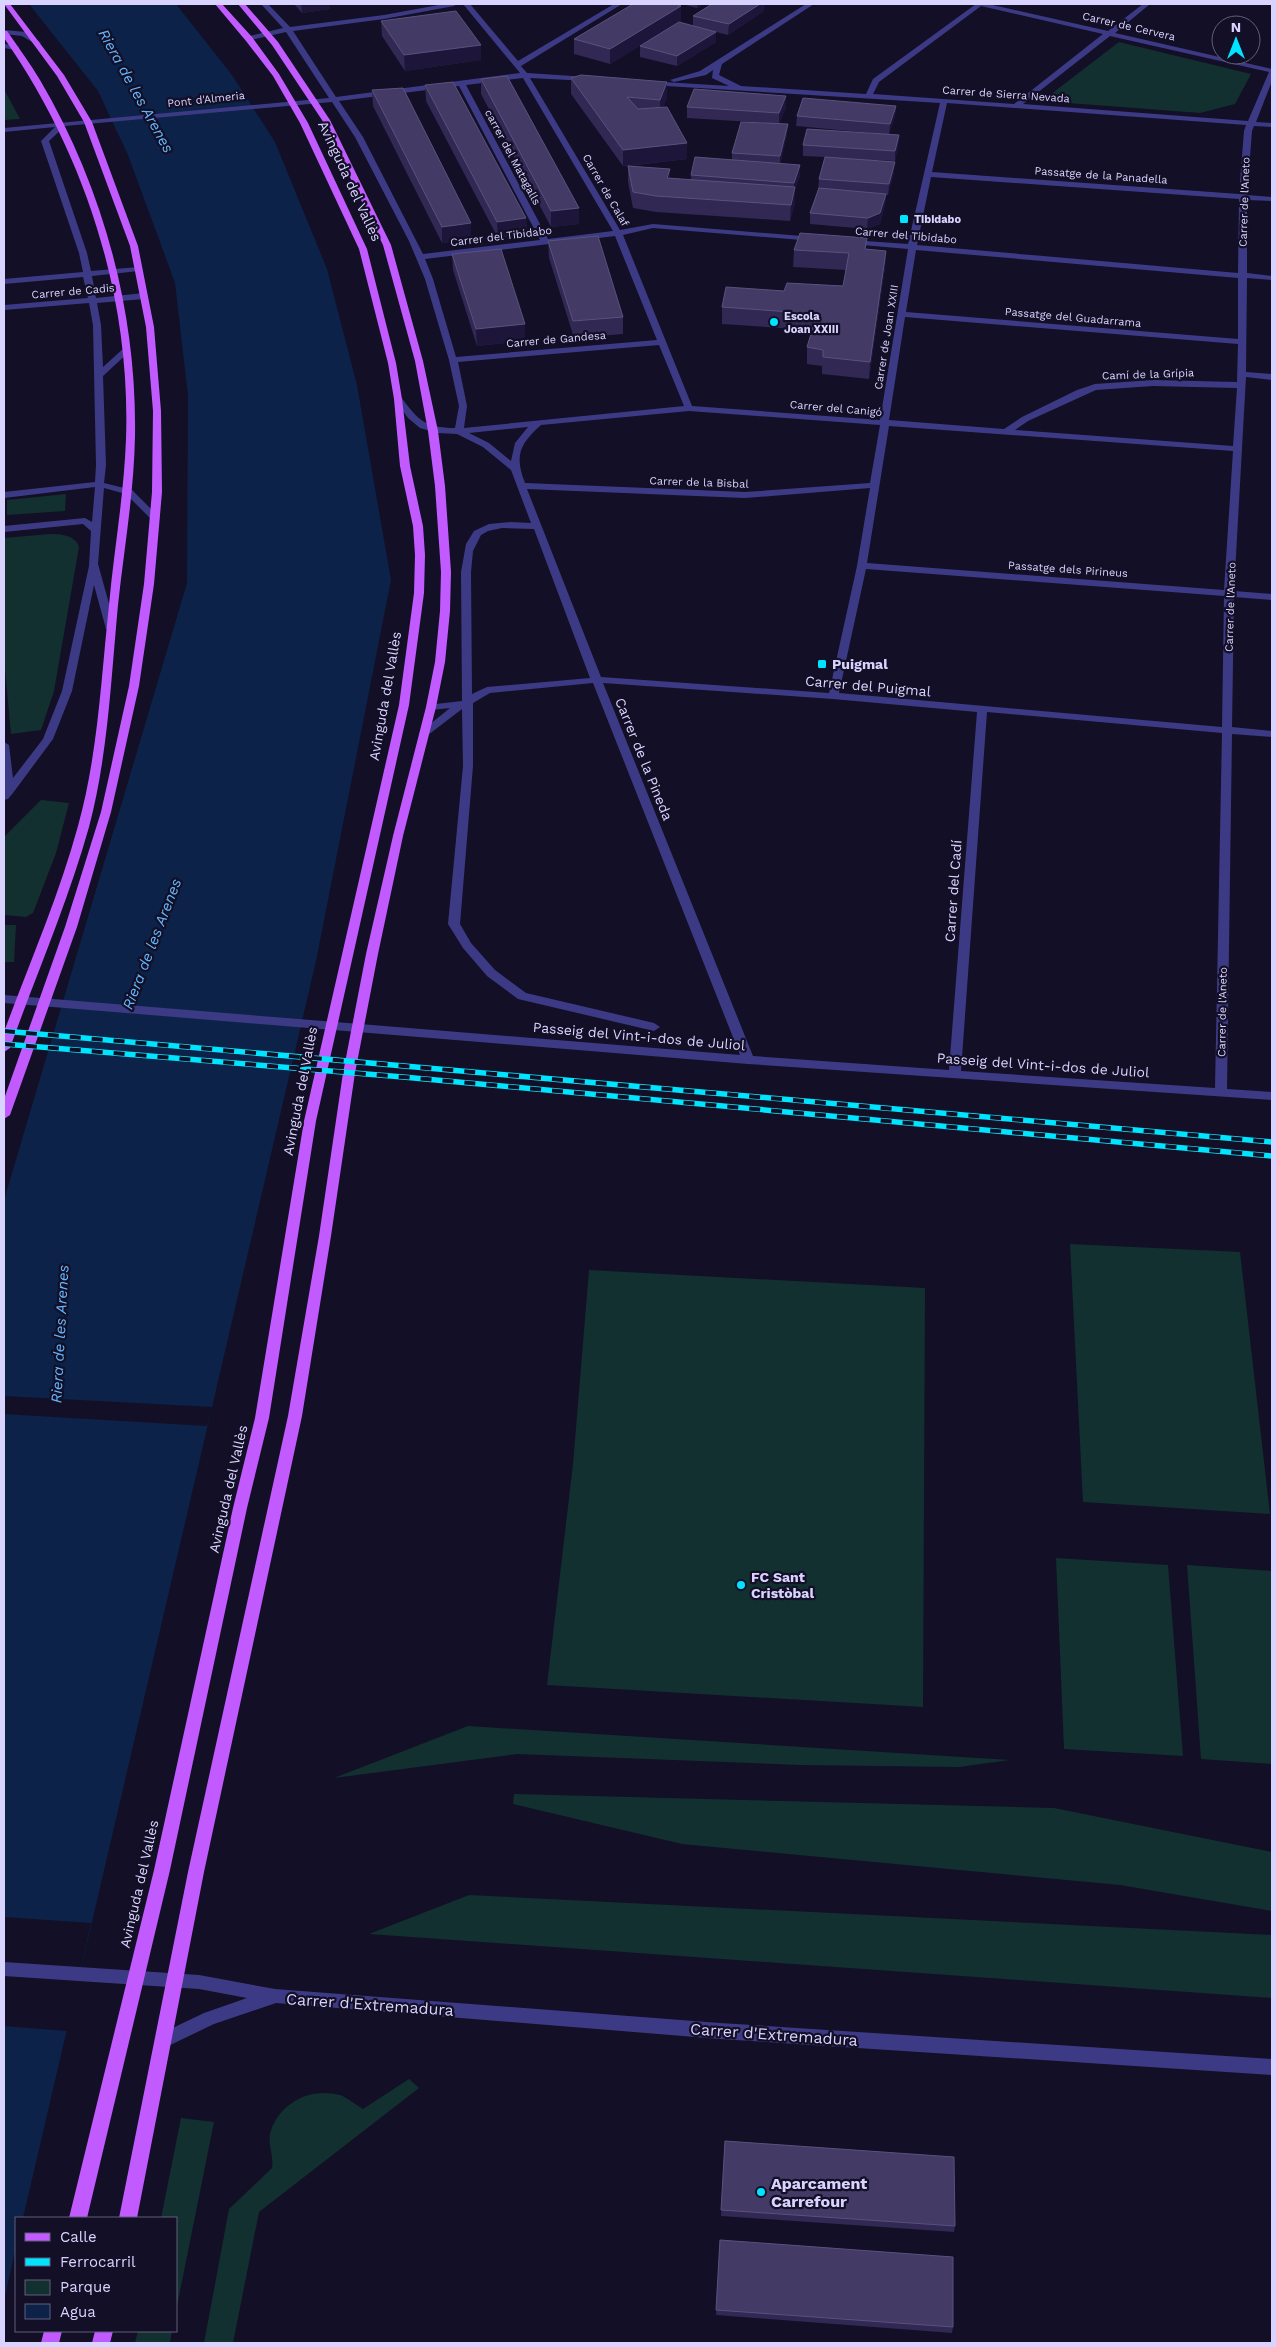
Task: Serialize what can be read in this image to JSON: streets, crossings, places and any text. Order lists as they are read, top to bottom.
{
  "streets": {
    "main road": ["Avinguda del Vallès"],
    "street": [
      "Carrer de Cervera",
      "Carrer de Sierra Nevada",
      "Pont d'Almeria",
      "carrer del Matagalls",
      "Passatge de la Panadella",
      "Carrer de Calaf",
      "Carrer de l'Aneto",
      "Carrer del Tibidabo",
      "Carrer de Cadis",
      "Passatge del Guadarrama",
      "Carrer de Joan XXIII",
      "Carrer de Gandesa",
      "Camí de la Grípia",
      "Carrer del Canigó",
      "Carrer de la Bisbal",
      "Passatge dels Pirineus",
      "Carrer del Puigmal",
      "Carrer de la Pineda",
      "Carrer del Cadí",
      "Passeig del Vint-i-dos de Juliol",
      "Carrer d'Extremadura"
    ]
  },
  "crossings": [
    ["Carrer de Cervera", "Carrer de l'Aneto"],
    ["Carrer de Sierra Nevada", "Carrer de l'Aneto"],
    ["Carrer de Sierra Nevada", "Carrer de Joan XXIII"],
    ["Pont d'Almeria", "Avinguda del Vallès"],
    ["carrer del Matagalls", "Carrer del Tibidabo"],
    ["Passatge de la Panadella", "Carrer de l'Aneto"],
    ["Passatge de la Panadella", "Carrer de Joan XXIII"],
    ["Avinguda del Vallès", "Carrer del Tibidabo"],
    ["Avinguda del Vallès", "Carrer de Gandesa"],
    ["Avinguda del Vallès", "Carrer del Canigó"],
    ["Avinguda del Vallès", "Carrer del Puigmal"],
    ["Avinguda del Vallès", "Carrer de la Pineda"],
    ["Avinguda del Vallès", "Carrer d'Extremadura"],
    ["Carrer de Calaf", "Carrer del Tibidabo"],
    ["Carrer de Calaf", "Carrer de Gandesa"],
    ["Carrer de Calaf", "Carrer del Canigó"],
    ["Carrer de l'Aneto", "Carrer del Tibidabo"],
    ["Carrer de l'Aneto", "Passatge del Guadarrama"],
    ["Carrer de l'Aneto", "Camí de la Grípia"],
    ["Carrer de l'Aneto", "Carrer del Canigó"],
    ["Carrer de l'Aneto", "Passatge dels Pirineus"],
    ["Carrer de l'Aneto", "Carrer del Puigmal"],
    ["Carrer de l'Aneto", "Passeig del Vint-i-dos de Juliol"],
    ["Carrer del Tibidabo", "Carrer de Joan XXIII"],
    ["Passatge del Guadarrama", "Carrer de Joan XXIII"],
    ["Carrer de Joan XXIII", "Carrer del Canigó"],
    ["Carrer de Joan XXIII", "Carrer de la Bisbal"],
    ["Carrer de Joan XXIII", "Passatge dels Pirineus"],
    ["Carrer de Joan XXIII", "Carrer del Puigmal"],
    ["Camí de la Grípia", "Carrer del Canigó"],
    ["Carrer del Canigó", "Carrer de la Pineda"],
    ["Carrer de la Bisbal", "Carrer de la Pineda"],
    ["Carrer del Puigmal", "Carrer de la Pineda"],
    ["Carrer del Puigmal", "Carrer del Cadí"],
    ["Carrer de la Pineda", "Passeig del Vint-i-dos de Juliol"],
    ["Carrer del Cadí", "Passeig del Vint-i-dos de Juliol"]
  ],
  "water": ["Riera de les Arenes"],
  "places": {
    "transit": ["Tibidabo", "Puigmal"],
    "other": ["Escola Joan XXIII", "FC Sant Cristòbal", "Aparcament Carrefour"]
  },
  "legend": [
    "Calle",
    "Ferrocarril",
    "Parque",
    "Agua"
  ],
  "north": "top"
}
